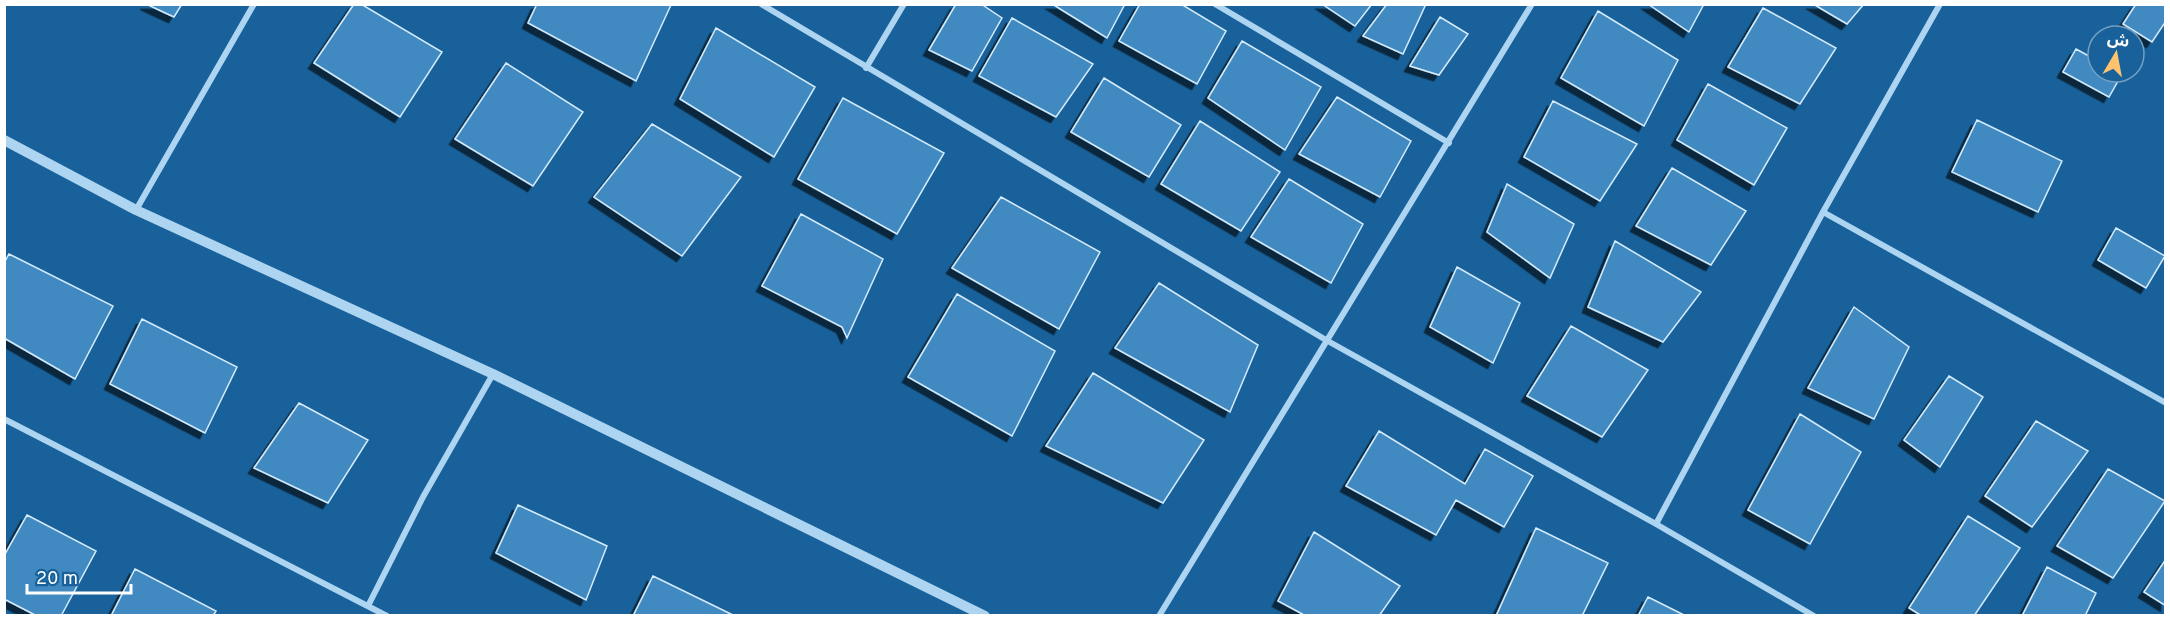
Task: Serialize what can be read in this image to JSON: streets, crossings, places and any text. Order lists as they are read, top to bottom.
{
  "scale_bar": "20 m",
  "north": "top"
}
